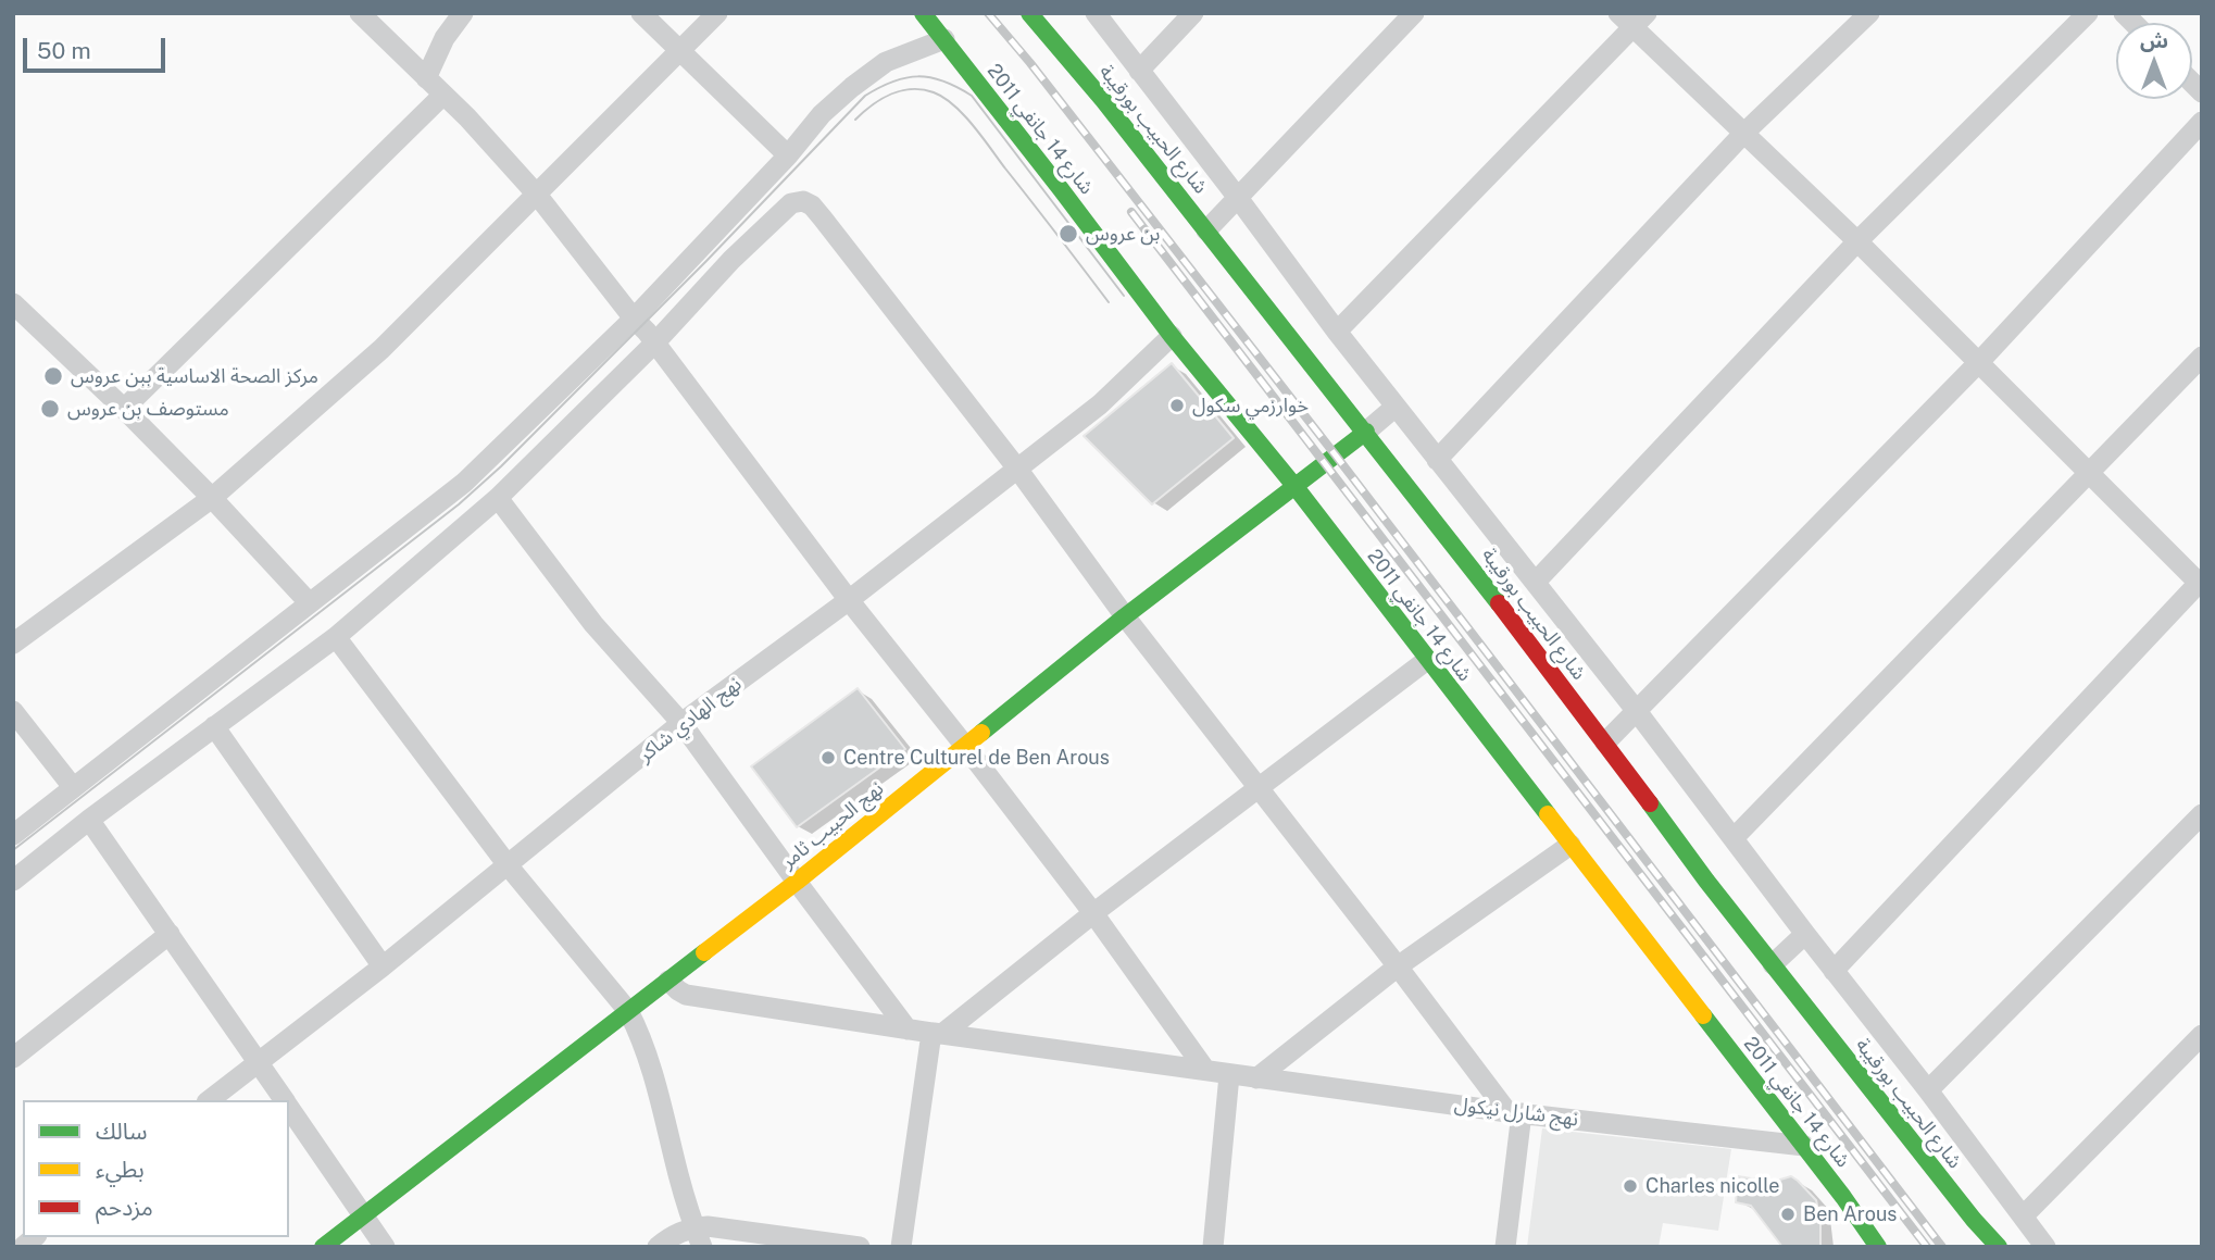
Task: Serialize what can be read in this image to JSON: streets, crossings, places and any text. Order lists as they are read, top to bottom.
{
  "streets": {
    "street": [
      "شارع 14 جانفي 2011",
      "شارع الحبيب بورقيبة",
      "نهج الهادي شاكر",
      "نهج الحبيب ثامر",
      "نهج شارل نيكول"
    ]
  },
  "crossings": [
    ["شارع 14 جانفي 2011", "نهج الهادي شاكر"],
    ["شارع 14 جانفي 2011", "نهج الحبيب ثامر"],
    ["شارع 14 جانفي 2011", "نهج شارل نيكول"],
    ["شارع الحبيب بورقيبة", "نهج الحبيب ثامر"],
    ["نهج الحبيب ثامر", "نهج شارل نيكول"]
  ],
  "places": [
    "بن عروس",
    "مركز الصحة الاساسية ببن عروس",
    "خوارزمي سكول",
    "مستوصف بن عروس",
    "Centre Culturel de Ben Arous",
    "Charles nicolle",
    "Ben Arous"
  ],
  "legend": ["سالك", "بطيء", "مزدحم"],
  "scale_bar": "50 m",
  "north": "top"
}
